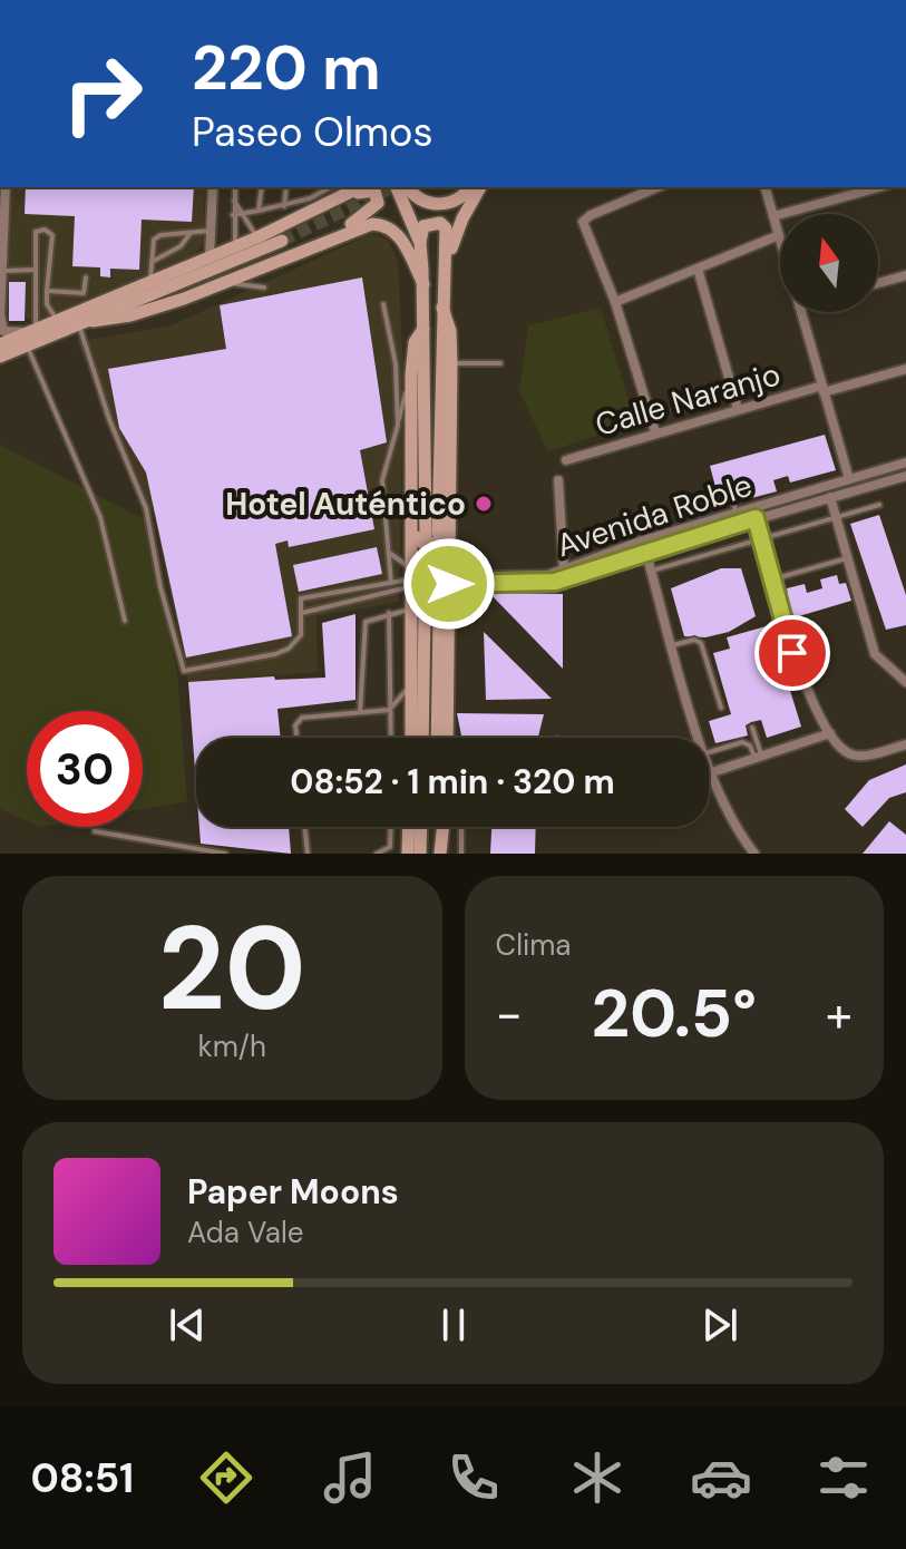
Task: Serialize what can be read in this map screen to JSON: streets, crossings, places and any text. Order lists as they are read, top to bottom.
{
  "streets": {
    "street": ["Calle Naranjo", "Avenida Roble"]
  },
  "places": ["Hotel Auténtico"],
  "north": "top",
  "page": {
    "turn": ["220 m", "Paseo Olmos"],
    "limit": "30",
    "trip": "08:52 · 1 min · 320 m",
    "tile": [
      ["20", "km/h"],
      "Clima"
    ],
    "heat": ["−", "20.5°", "+"],
    "song": ["Paper Moons", "Ada Vale"],
    "tabs": "08:51"
  }
}
